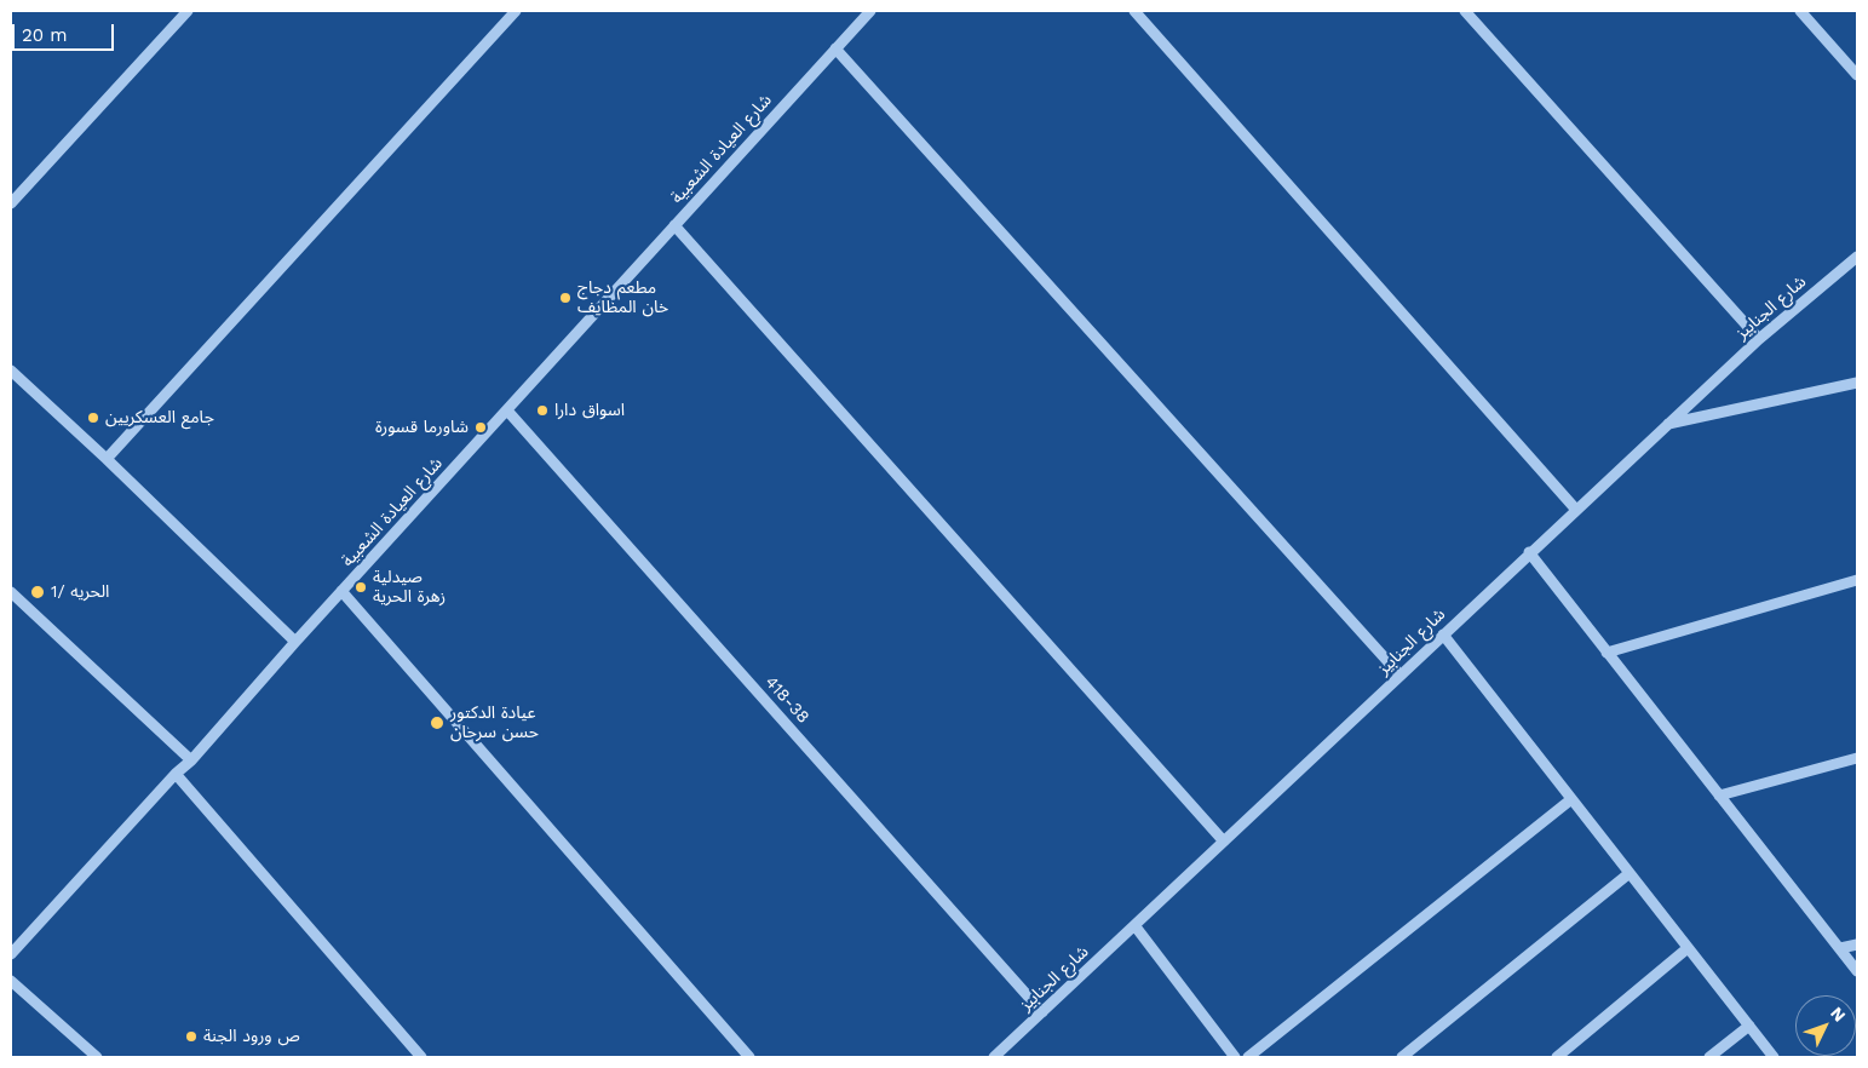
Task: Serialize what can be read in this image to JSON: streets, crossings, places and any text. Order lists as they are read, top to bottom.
{
  "streets": {
    "street": ["شارع العيادة الشعبية", "شارع الجنابيز", "418-38"]
  },
  "crossings": [
    ["شارع العيادة الشعبية", "418-38"],
    ["شارع الجنابيز", "418-38"]
  ],
  "places": [
    "مطعم دجاج خان المظايف",
    "اسواق دارا",
    "جامع العسكريين",
    "شاورما قسورة",
    "صيدلية زهرة الحرية",
    "الحريه /1",
    "عيادة الدكتور حسن سرحان",
    "ص ورود الجنة"
  ],
  "scale_bar": "20 m",
  "north": "top right"
}
